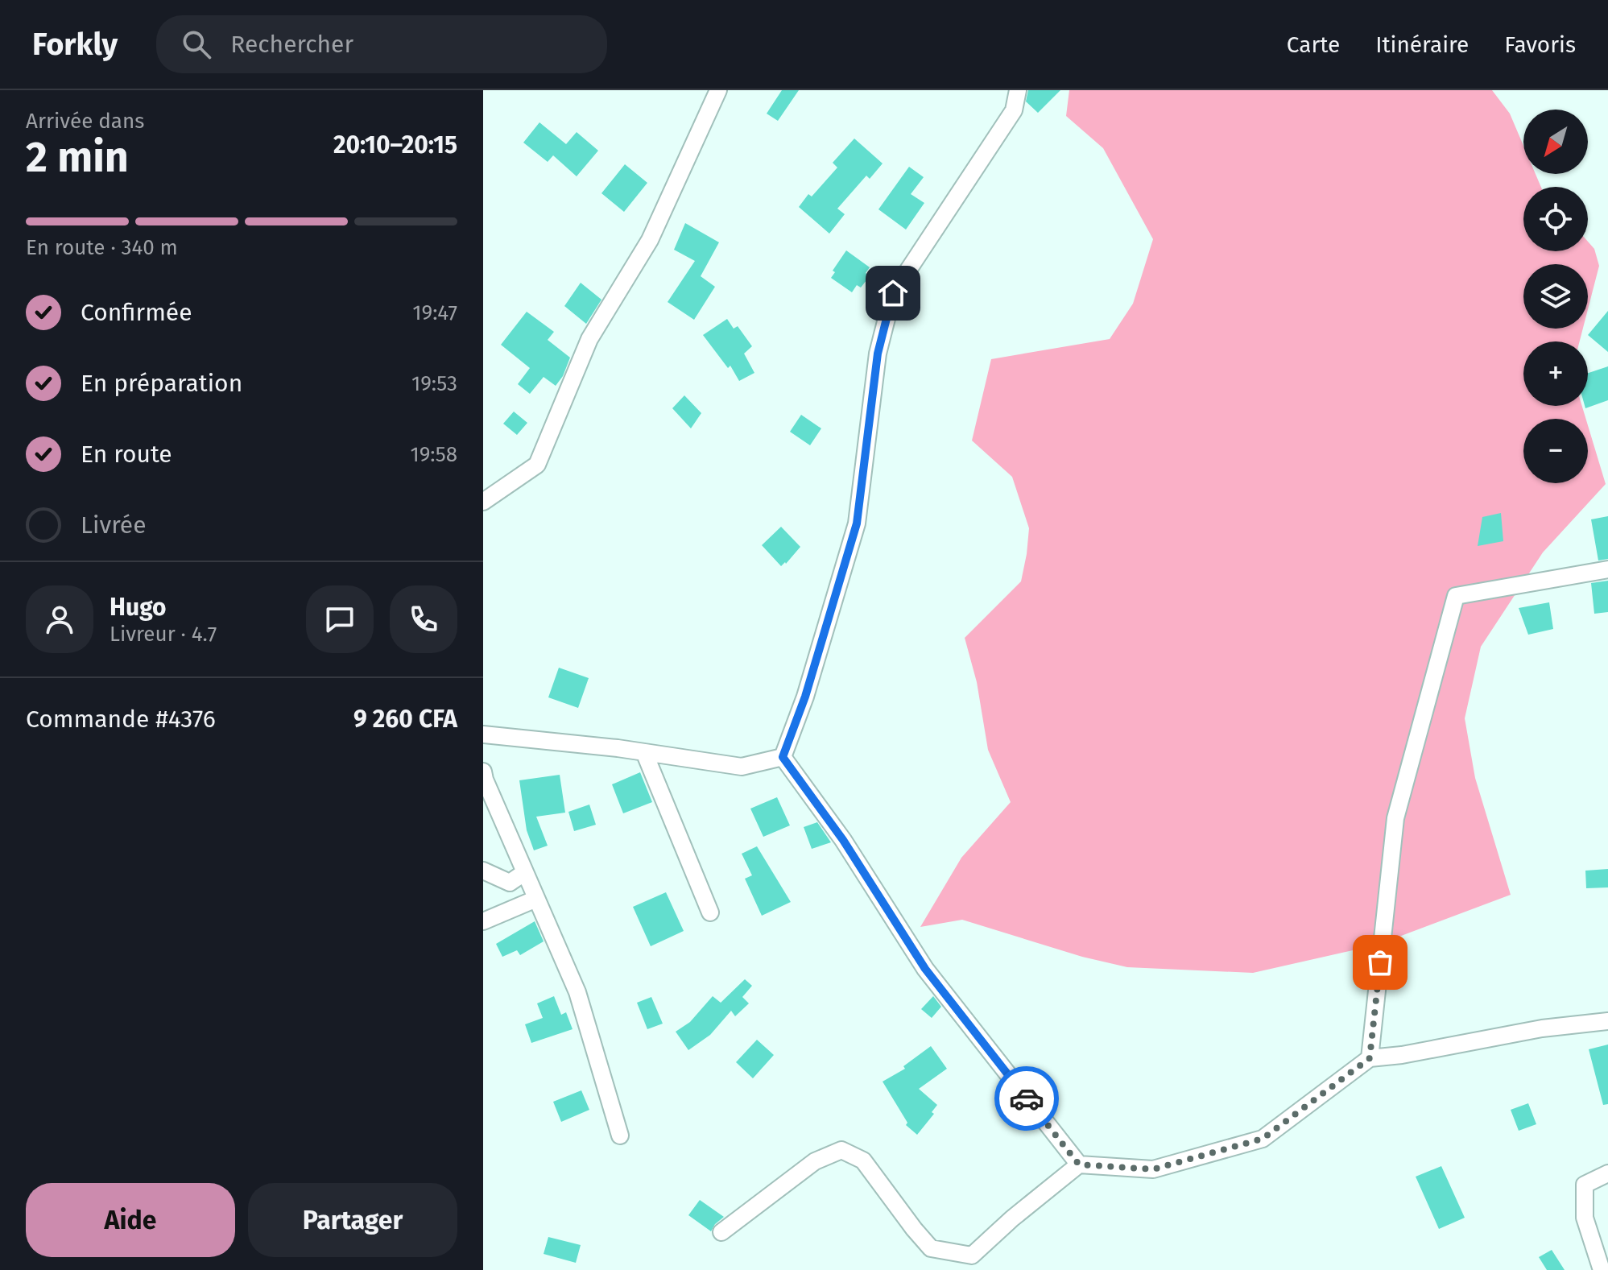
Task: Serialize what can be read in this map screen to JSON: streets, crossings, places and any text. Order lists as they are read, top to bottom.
{
  "north": "bottom left",
  "page": {
    "header": "Forkly",
    "search": "Rechercher",
    "nav": ["Carte", "Itinéraire", "Favoris"],
    "heading": ["2 min", "Arrivée dans", "20:10–20:15"],
    "panel": [
      "Hugo",
      "Livreur · 4.7",
      "Commande #4376",
      "9 260 CFA"
    ],
    "map_buttons": ["+", "−"],
    "bar": "En route · 340 m",
    "list": [
      ["Confirmée", "19:47"],
      ["En préparation", "19:53"],
      ["En route", "19:58"],
      "Livrée"
    ],
    "buttons": ["Aide", "Partager"]
  }
}
